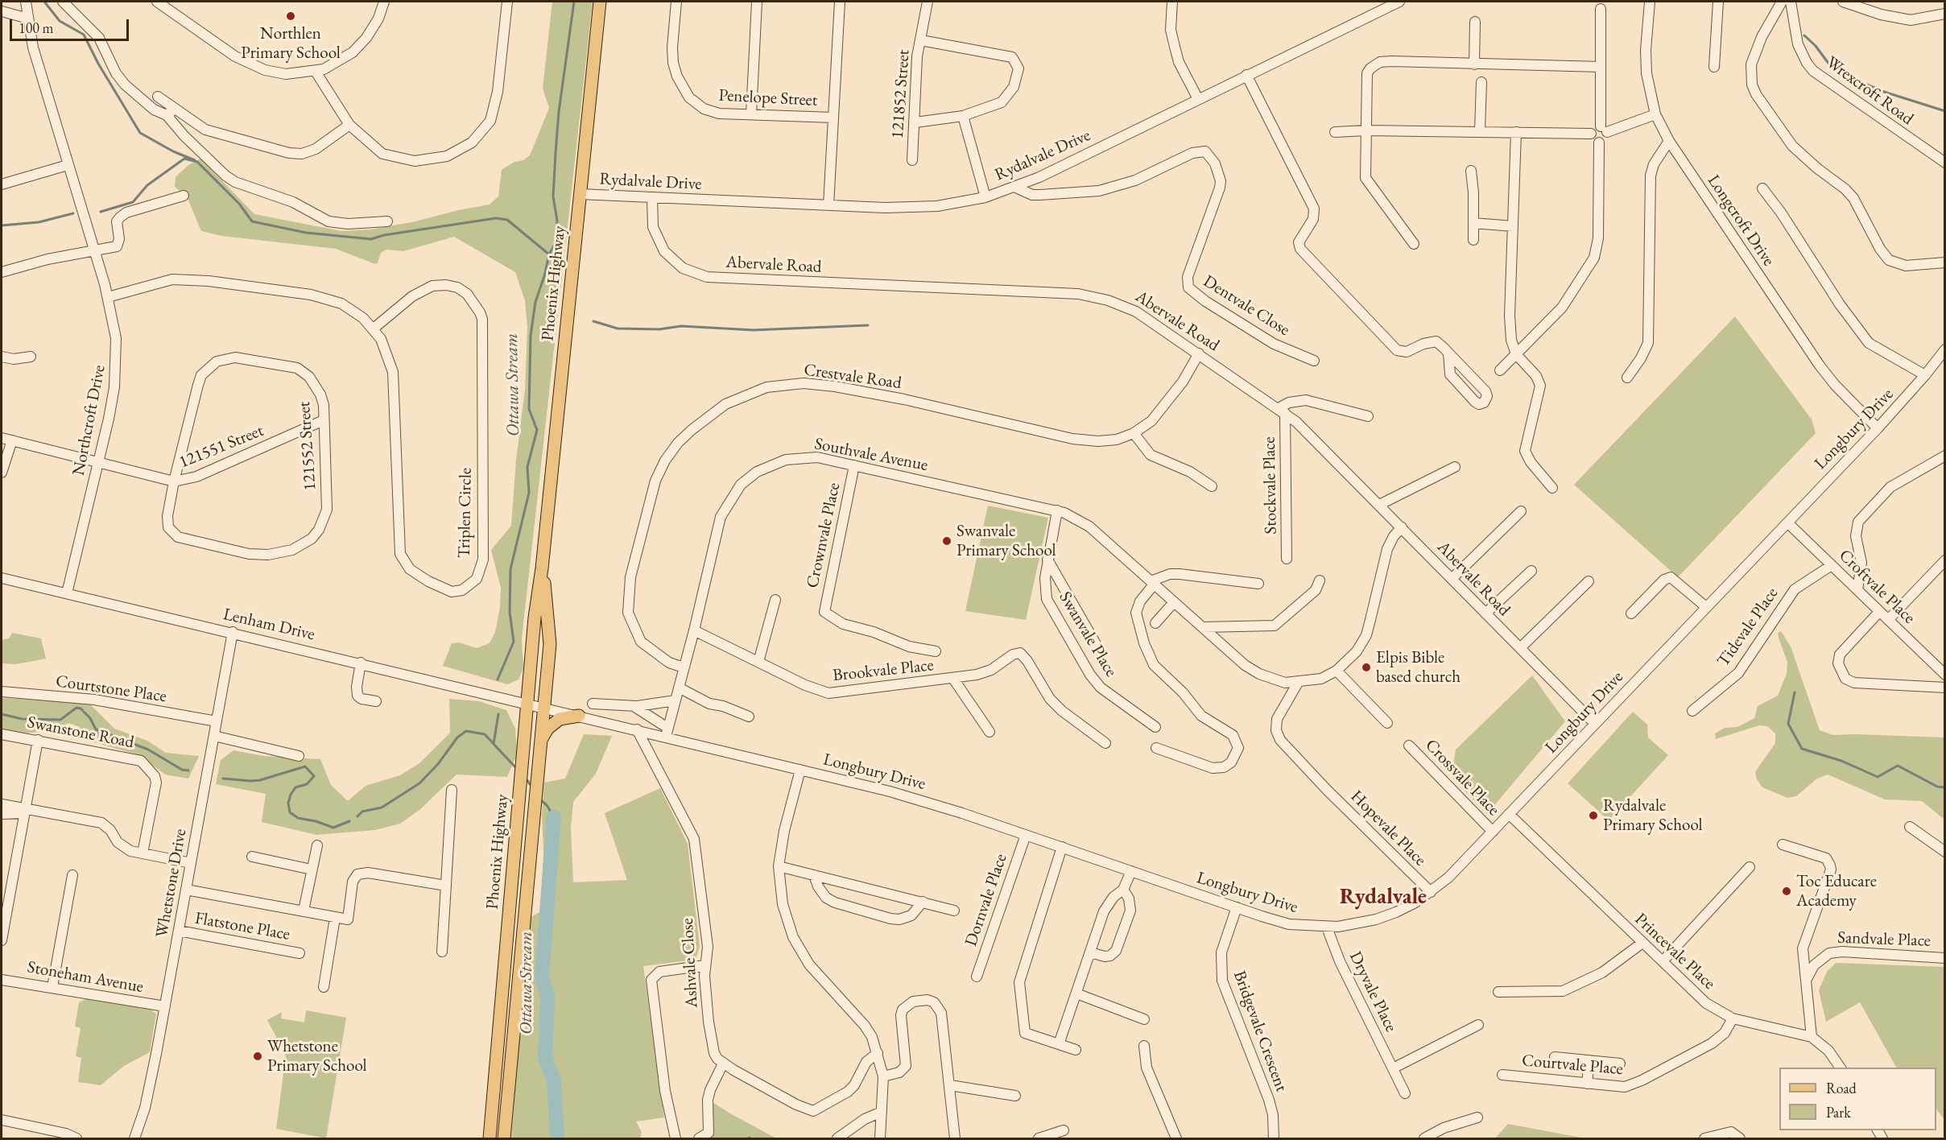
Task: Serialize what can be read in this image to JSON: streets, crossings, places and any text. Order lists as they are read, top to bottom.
{
  "streets": {
    "main road": ["Phoenix Highway"],
    "street": [
      "Wrexcroft Road",
      "121852 Street",
      "Penelope Street",
      "Rydalvale Drive",
      "Longcroft Drive",
      "Abervale Road",
      "Dentvale Close",
      "Crestvale Road",
      "Northcroft Drive",
      "Longbury Drive",
      "121552 Street",
      "121551 Street",
      "Southvale Avenue",
      "Stockvale Place",
      "Triplen Circle",
      "Crownvale Place",
      "Croftvale Place",
      "Lenham Drive",
      "Tidevale Place",
      "Swanvale Place",
      "Brookvale Place",
      "Courtstone Place",
      "Swanstone Road",
      "Crossvale Place",
      "Hopevale Place",
      "Whetstone Drive",
      "Dornvale Place",
      "Flatstone Place",
      "Sandvale Place",
      "Princevale Place",
      "Ashvale Close",
      "Stoneham Avenue",
      "Dryvale Place",
      "Bridgevale Crescent",
      "Courtvale Place"
    ]
  },
  "crossings": [
    ["Rydalvale Drive", "Abervale Road"],
    ["Rydalvale Drive", "Phoenix Highway"],
    ["Rydalvale Drive", "Dentvale Close"],
    ["Longcroft Drive", "Longbury Drive"],
    ["Abervale Road", "Crestvale Road"],
    ["Abervale Road", "Longbury Drive"],
    ["Abervale Road", "Southvale Avenue"],
    ["Abervale Road", "Stockvale Place"],
    ["Phoenix Highway", "Longbury Drive"],
    ["Phoenix Highway", "Lenham Drive"],
    ["Crestvale Road", "Southvale Avenue"],
    ["Northcroft Drive", "121551 Street"],
    ["Northcroft Drive", "Triplen Circle"],
    ["Northcroft Drive", "Lenham Drive"],
    ["Longbury Drive", "Southvale Avenue"],
    ["Longbury Drive", "Croftvale Place"],
    ["Longbury Drive", "Lenham Drive"],
    ["Longbury Drive", "Crossvale Place"],
    ["Longbury Drive", "Hopevale Place"],
    ["Longbury Drive", "Dornvale Place"],
    ["Longbury Drive", "Princevale Place"],
    ["Longbury Drive", "Ashvale Close"],
    ["Longbury Drive", "Dryvale Place"],
    ["Longbury Drive", "Bridgevale Crescent"],
    ["121552 Street", "121551 Street"],
    ["Southvale Avenue", "Crownvale Place"],
    ["Southvale Avenue", "Swanvale Place"],
    ["Southvale Avenue", "Brookvale Place"],
    ["Southvale Avenue", "Hopevale Place"],
    ["Croftvale Place", "Tidevale Place"],
    ["Lenham Drive", "Whetstone Drive"],
    ["Courtstone Place", "Whetstone Drive"],
    ["Whetstone Drive", "Flatstone Place"],
    ["Whetstone Drive", "Stoneham Avenue"],
    ["Princevale Place", "Courtvale Place"]
  ],
  "districts": ["Rydalvale"],
  "water": ["Ottawa Stream"],
  "places": [
    "Northlen Primary School",
    "Swanvale Primary School",
    "Elpis Bible based church",
    "Rydalvale Primary School",
    "Toc Educare Academy",
    "Whetstone Primary School"
  ],
  "legend": ["Road", "Park"],
  "scale_bar": "100 m"
}
